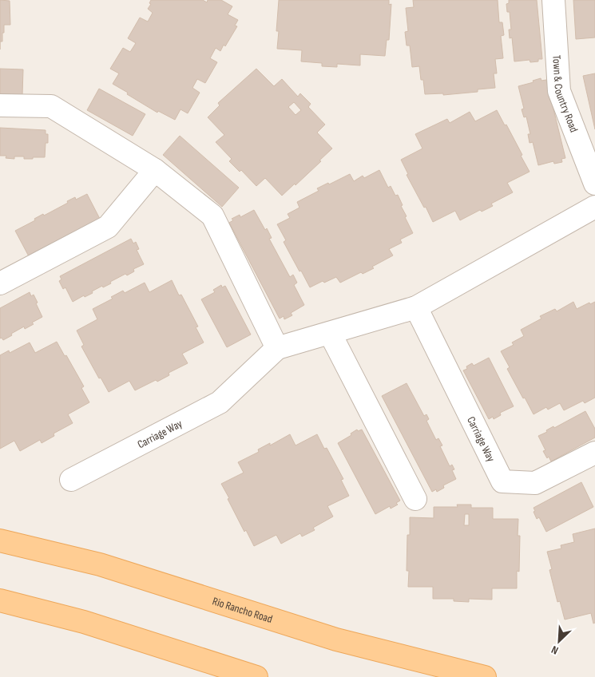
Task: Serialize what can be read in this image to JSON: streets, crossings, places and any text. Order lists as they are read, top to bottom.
{
  "streets": {
    "main road": ["Rio Rancho Road"],
    "street": ["Town & Country Road", "Carriage Way"]
  },
  "north": "bottom left"
}
